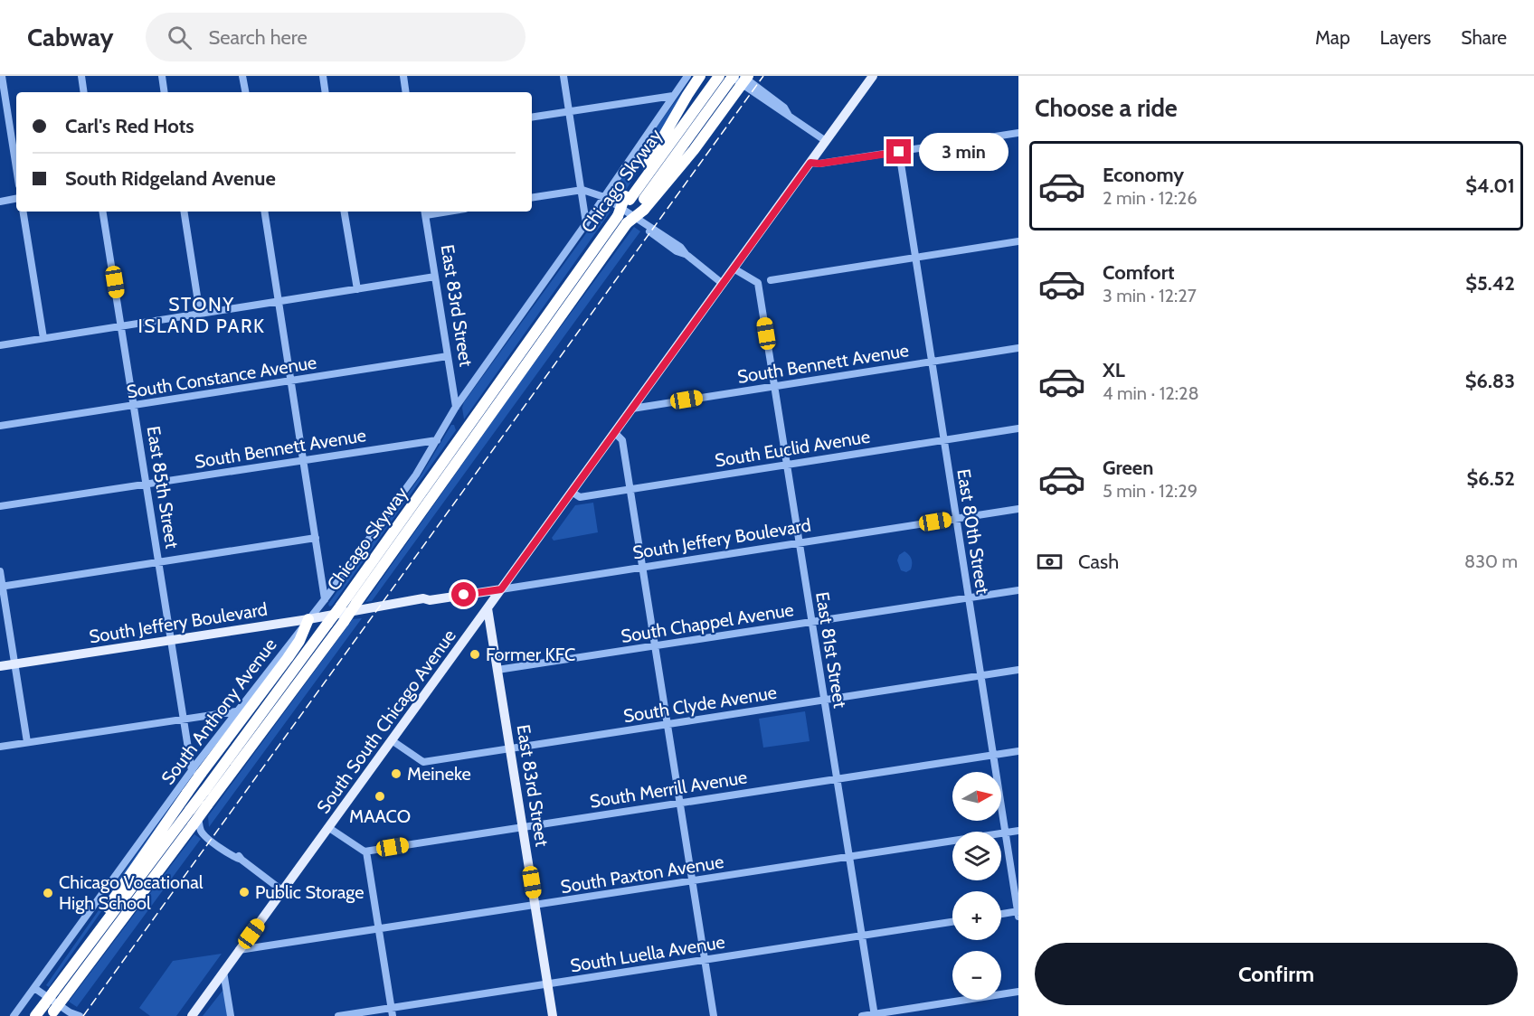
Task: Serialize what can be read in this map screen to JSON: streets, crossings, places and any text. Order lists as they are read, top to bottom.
{
  "streets": {
    "highway": ["Chicago Skyway"],
    "main road": ["East 83rd Street", "South Jeffery Boulevard", "South South Chicago Avenue"],
    "street": [
      "South Bennett Avenue",
      "South Constance Avenue",
      "South Euclid Avenue",
      "East 85th Street",
      "East 80th Street",
      "South Chappel Avenue",
      "East 81st Street",
      "South Clyde Avenue",
      "South Anthony Avenue",
      "South Merrill Avenue",
      "South Paxton Avenue",
      "South Luella Avenue"
    ]
  },
  "crossings": [
    ["Chicago Skyway", "South Jeffery Boulevard"],
    ["East 83rd Street", "South Constance Avenue"],
    ["East 83rd Street", "South Jeffery Boulevard"],
    ["East 83rd Street", "South Chappel Avenue"],
    ["East 83rd Street", "South Clyde Avenue"],
    ["East 83rd Street", "South Anthony Avenue"],
    ["East 83rd Street", "South South Chicago Avenue"],
    ["East 83rd Street", "South Merrill Avenue"],
    ["East 83rd Street", "South Paxton Avenue"],
    ["East 83rd Street", "South Luella Avenue"],
    ["South Bennett Avenue", "East 85th Street"],
    ["South Bennett Avenue", "East 80th Street"],
    ["South Bennett Avenue", "East 81st Street"],
    ["South Bennett Avenue", "South Anthony Avenue"],
    ["South Bennett Avenue", "South South Chicago Avenue"],
    ["South Constance Avenue", "East 85th Street"],
    ["South Euclid Avenue", "East 80th Street"],
    ["South Euclid Avenue", "East 81st Street"],
    ["South Euclid Avenue", "South South Chicago Avenue"],
    ["East 85th Street", "South Jeffery Boulevard"],
    ["East 85th Street", "South Anthony Avenue"],
    ["East 85th Street", "South South Chicago Avenue"],
    ["East 80th Street", "South Jeffery Boulevard"],
    ["East 80th Street", "South Chappel Avenue"],
    ["East 80th Street", "South Clyde Avenue"],
    ["East 80th Street", "South Merrill Avenue"],
    ["East 80th Street", "South Paxton Avenue"],
    ["South Jeffery Boulevard", "East 81st Street"],
    ["South Jeffery Boulevard", "South Anthony Avenue"],
    ["South Jeffery Boulevard", "South South Chicago Avenue"],
    ["South Chappel Avenue", "East 81st Street"],
    ["East 81st Street", "South Clyde Avenue"],
    ["East 81st Street", "South South Chicago Avenue"],
    ["East 81st Street", "South Merrill Avenue"],
    ["East 81st Street", "South Paxton Avenue"],
    ["East 81st Street", "South Luella Avenue"],
    ["South Clyde Avenue", "South South Chicago Avenue"],
    ["South South Chicago Avenue", "South Paxton Avenue"]
  ],
  "districts": ["STONY ISLAND PARK"],
  "places": [
    "Former KFC",
    "Meineke",
    "MAACO",
    "Public Storage",
    "Chicago Vocational High School"
  ],
  "north": "right",
  "page": {
    "header": "Cabway",
    "search": "Search here",
    "nav": ["Map", "Layers", "Share"],
    "heading": "Choose a ride",
    "banner": ["Carl's Red Hots", "South Ridgeland Avenue"],
    "bubble": "3 min",
    "list": [
      {
        "name": "Economy",
        "note": "2 min · 12:26",
        "value": "$4.01"
      },
      {
        "name": "Comfort",
        "note": "3 min · 12:27",
        "value": "$5.42"
      },
      {
        "name": "XL",
        "note": "4 min · 12:28",
        "value": "$6.83"
      },
      {
        "name": "Green",
        "note": "5 min · 12:29",
        "value": "$6.52"
      }
    ],
    "pay": ["Cash", "830 m"],
    "map_buttons": ["+", "−"],
    "buttons": "Confirm"
  }
}
